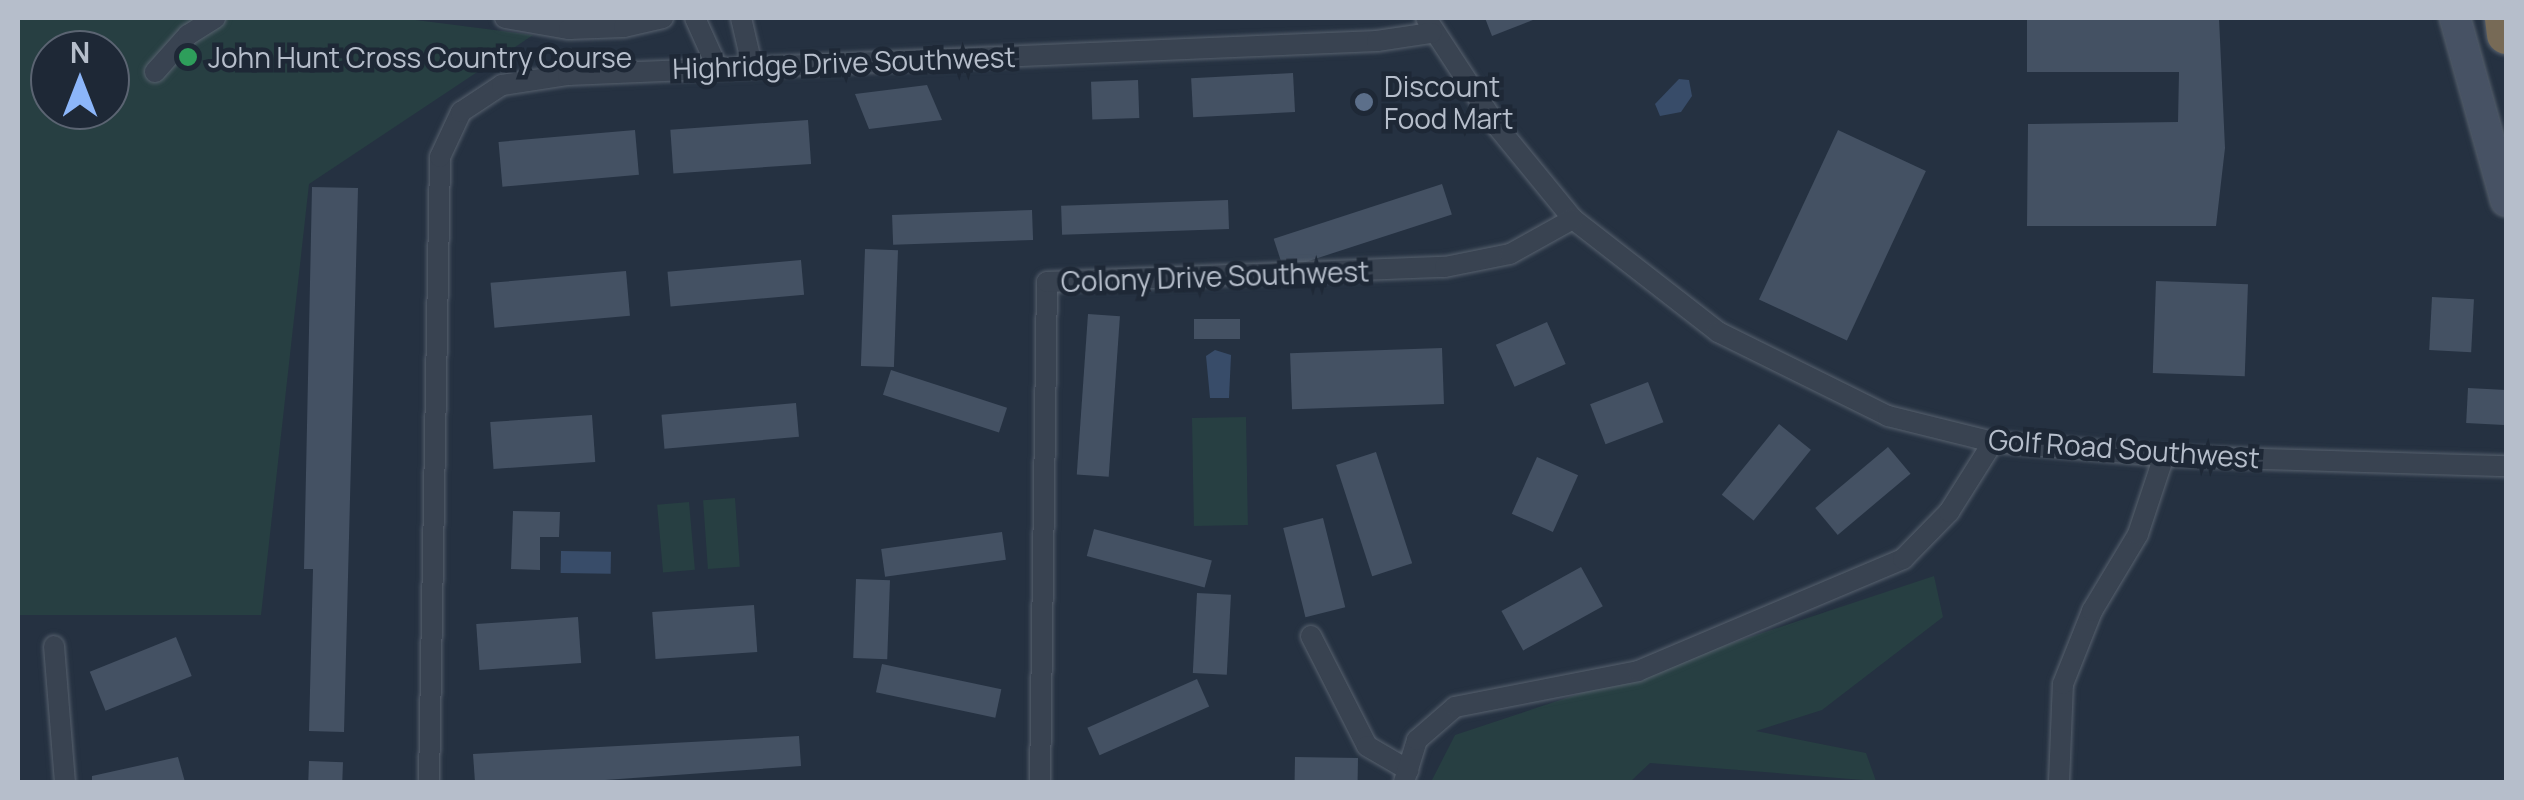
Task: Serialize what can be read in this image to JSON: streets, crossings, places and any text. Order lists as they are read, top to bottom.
{
  "streets": {
    "street": ["Highridge Drive Southwest", "Colony Drive Southwest", "Golf Road Southwest"]
  },
  "crossings": [
    ["Highridge Drive Southwest", "Golf Road Southwest"],
    ["Colony Drive Southwest", "Golf Road Southwest"]
  ],
  "places": ["John Hunt Cross Country Course", "Discount Food Mart"],
  "north": "top"
}
